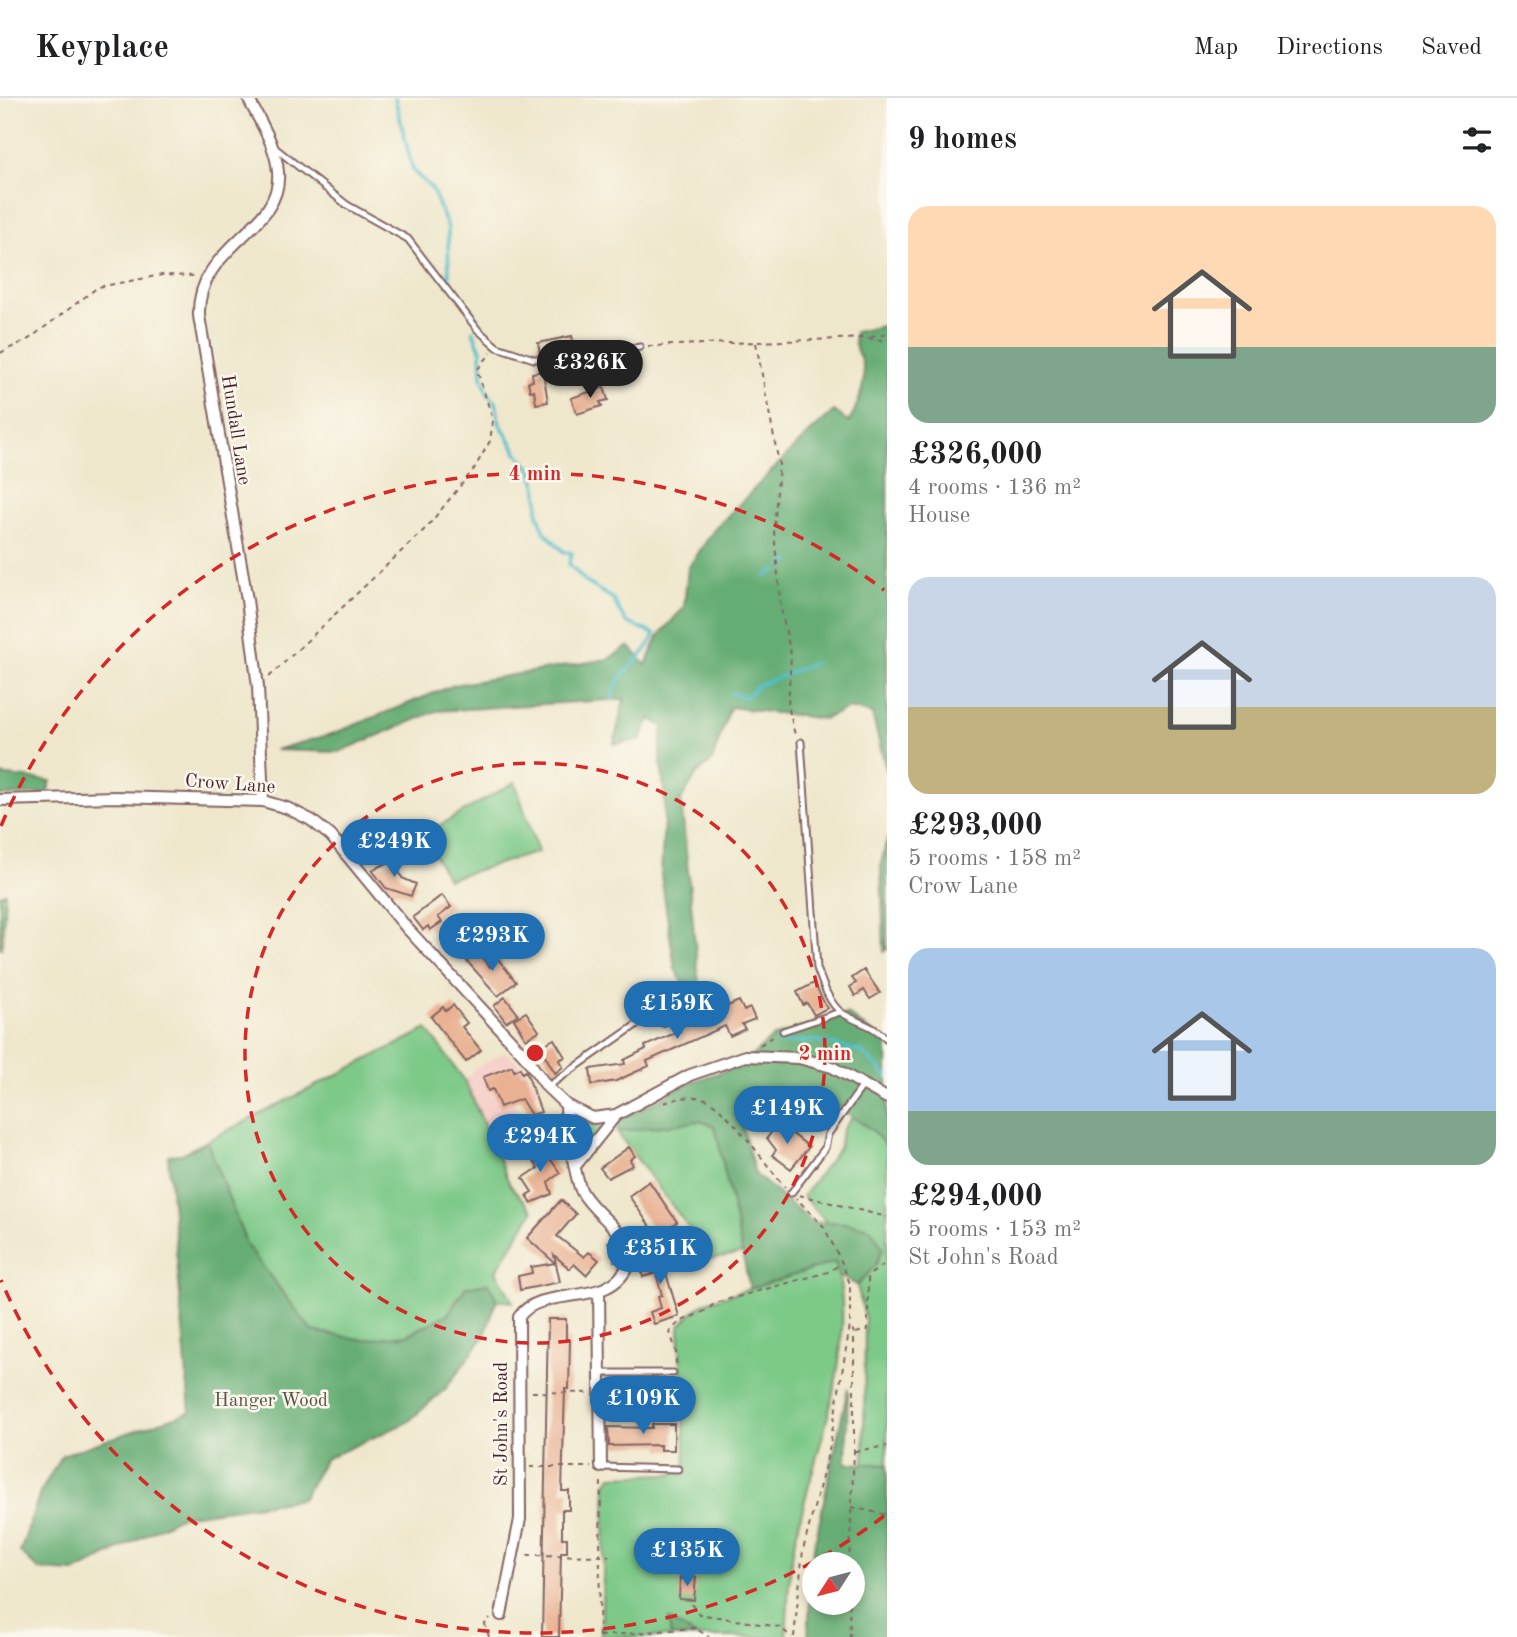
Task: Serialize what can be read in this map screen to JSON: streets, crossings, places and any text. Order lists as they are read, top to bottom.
{
  "streets": {
    "street": ["Hundall Lane", "Crow Lane", "St John's Road"]
  },
  "crossings": [
    ["Hundall Lane", "Crow Lane"],
    ["Crow Lane", "St John's Road"]
  ],
  "parks": ["Hanger Wood"],
  "north": "bottom left",
  "page": {
    "header": "Keyplace",
    "nav": ["Map", "Directions", "Saved"],
    "heading": "9 homes",
    "list": [
      {
        "name": "£326,000",
        "note": "4 rooms · 136 m² · House"
      },
      {
        "name": "£293,000",
        "note": "5 rooms · 158 m² · Crow Lane"
      },
      {
        "name": "£294,000",
        "note": "5 rooms · 153 m² · St John's Road"
      }
    ],
    "price": [
      "£326K",
      "£249K",
      "£293K",
      "£159K",
      "£149K",
      "£294K",
      "£351K",
      "£109K",
      "£135K"
    ]
  },
  "rings": ["4 min", "2 min"]
}
